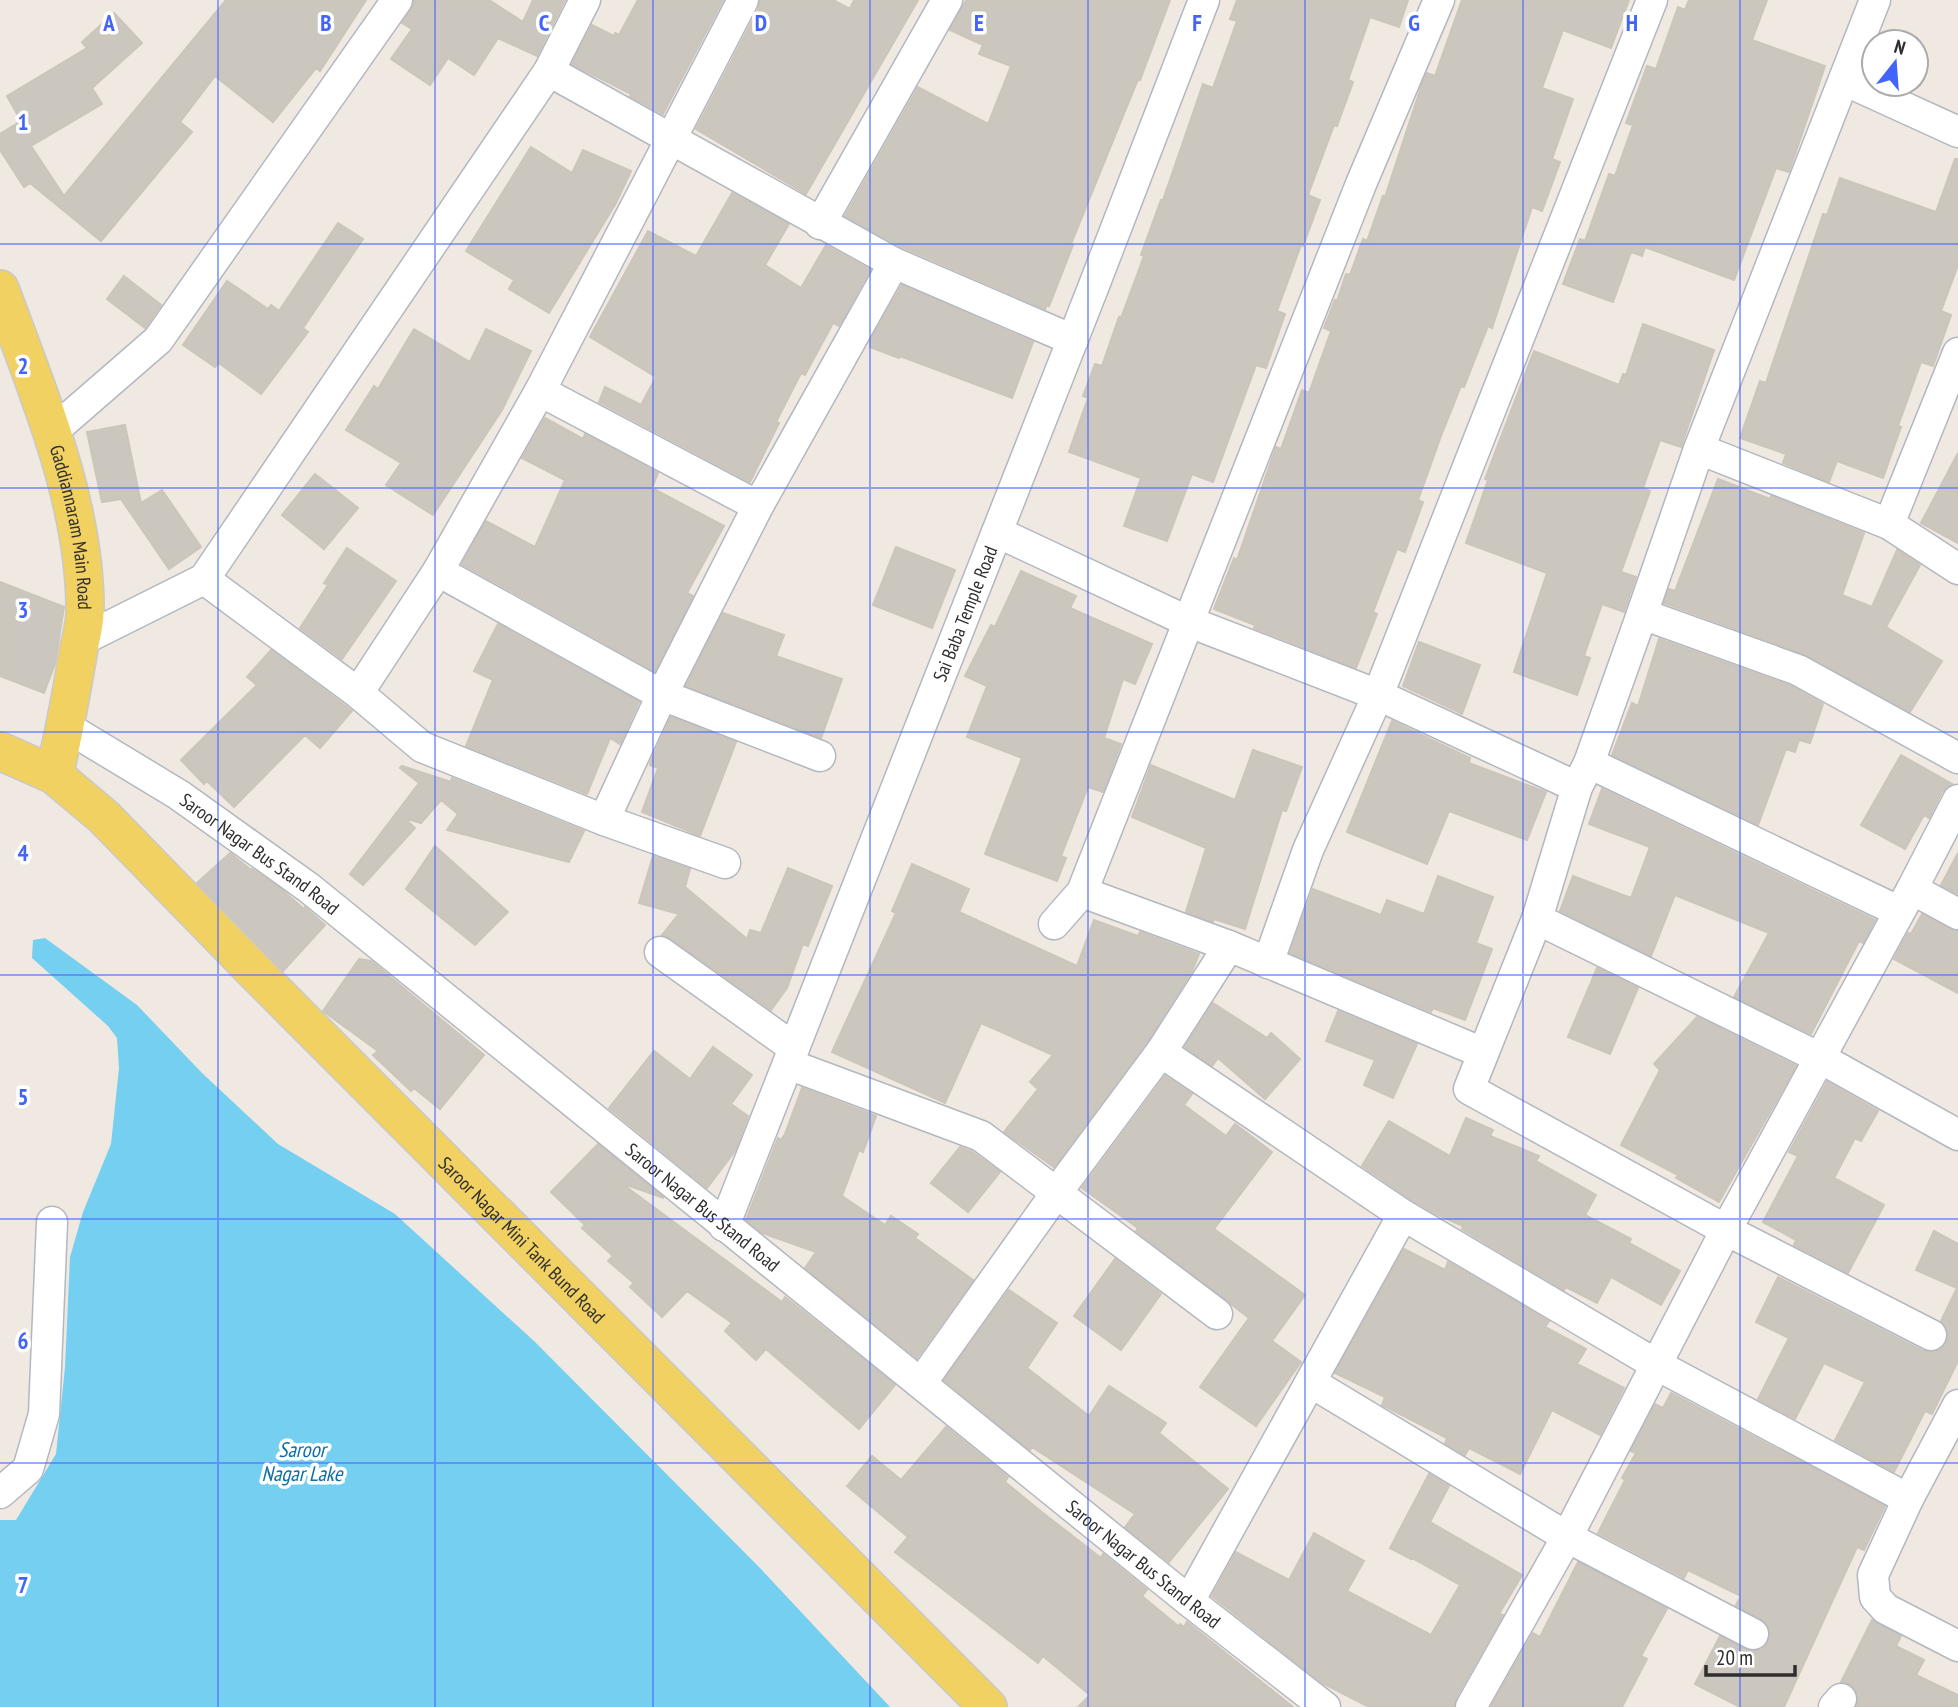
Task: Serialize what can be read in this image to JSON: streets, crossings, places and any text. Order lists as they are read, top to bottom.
{
  "streets": {
    "main road": ["Gaddiannaram Main Road", "Saroor Nagar Mini Tank Bund Road"],
    "street": ["Sai Baba Temple Road", "Saroor Nagar Bus Stand Road"]
  },
  "crossings": [
    ["Gaddiannaram Main Road", "Saroor Nagar Bus Stand Road"],
    ["Gaddiannaram Main Road", "Saroor Nagar Mini Tank Bund Road"],
    ["Sai Baba Temple Road", "Saroor Nagar Bus Stand Road"]
  ],
  "water": ["Saroor Nagar Lake"],
  "scale_bar": "20 m",
  "north": "top",
  "grid": {
    "columns": [
      "A",
      "B",
      "C",
      "D",
      "E",
      "F",
      "G",
      "H"
    ],
    "rows": [
      "1",
      "2",
      "3",
      "4",
      "5",
      "6",
      "7"
    ]
  }
}
